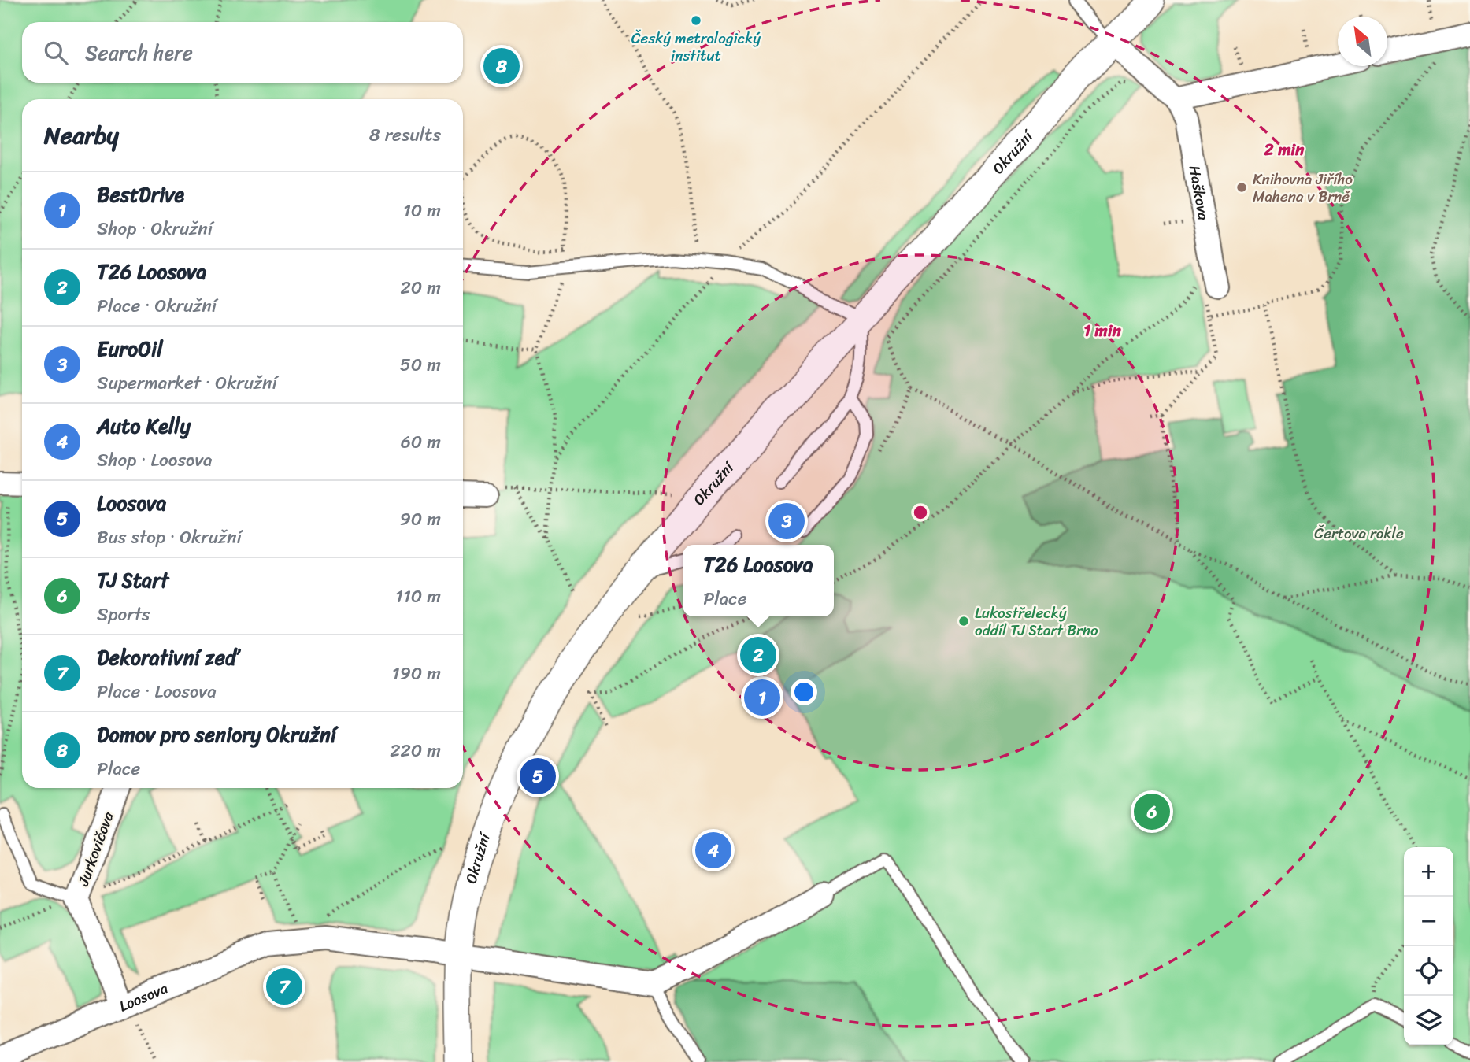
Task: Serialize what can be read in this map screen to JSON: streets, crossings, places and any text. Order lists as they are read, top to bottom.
{
  "streets": {
    "street": [
      "Okružní",
      "Haškova",
      "Jurkovičova",
      "Loosova"
    ]
  },
  "crossings": [
    ["Okružní", "Haškova"],
    ["Okružní", "Loosova"],
    ["Jurkovičova", "Loosova"]
  ],
  "parks": ["Čertova rokle"],
  "places": ["Český metrologický institut", "Knihovna Jiřího Mahena v Brně", "Lukostřelecký oddíl TJ Start Brno"],
  "north": "top left",
  "page": {
    "search": "Search here",
    "pins": [
      "8",
      "3",
      "2",
      "1",
      "5",
      "6",
      "4",
      "7"
    ],
    "heading": ["Nearby", "8 results"],
    "list": [
      {
        "mark": "1",
        "name": "BestDrive",
        "note": "Shop · Okružní",
        "value": "10 m"
      },
      {
        "mark": "2",
        "name": "T26 Loosova",
        "note": "Place · Okružní",
        "value": "20 m"
      },
      {
        "mark": "3",
        "name": "EuroOil",
        "note": "Supermarket · Okružní",
        "value": "50 m"
      },
      {
        "mark": "4",
        "name": "Auto Kelly",
        "note": "Shop · Loosova",
        "value": "60 m"
      },
      {
        "mark": "5",
        "name": "Loosova",
        "note": "Bus stop · Okružní",
        "value": "90 m"
      },
      {
        "mark": "6",
        "name": "TJ Start",
        "note": "Sports",
        "value": "110 m"
      },
      {
        "mark": "7",
        "name": "Dekorativní zeď",
        "note": "Place · Loosova",
        "value": "190 m"
      },
      {
        "mark": "8",
        "name": "Domov pro seniory Okružní",
        "note": "Place",
        "value": "220 m"
      }
    ],
    "popup": ["T26 Loosova", "Place"],
    "map_buttons": ["+", "−"]
  },
  "rings": ["2 min", "1 min"]
}
